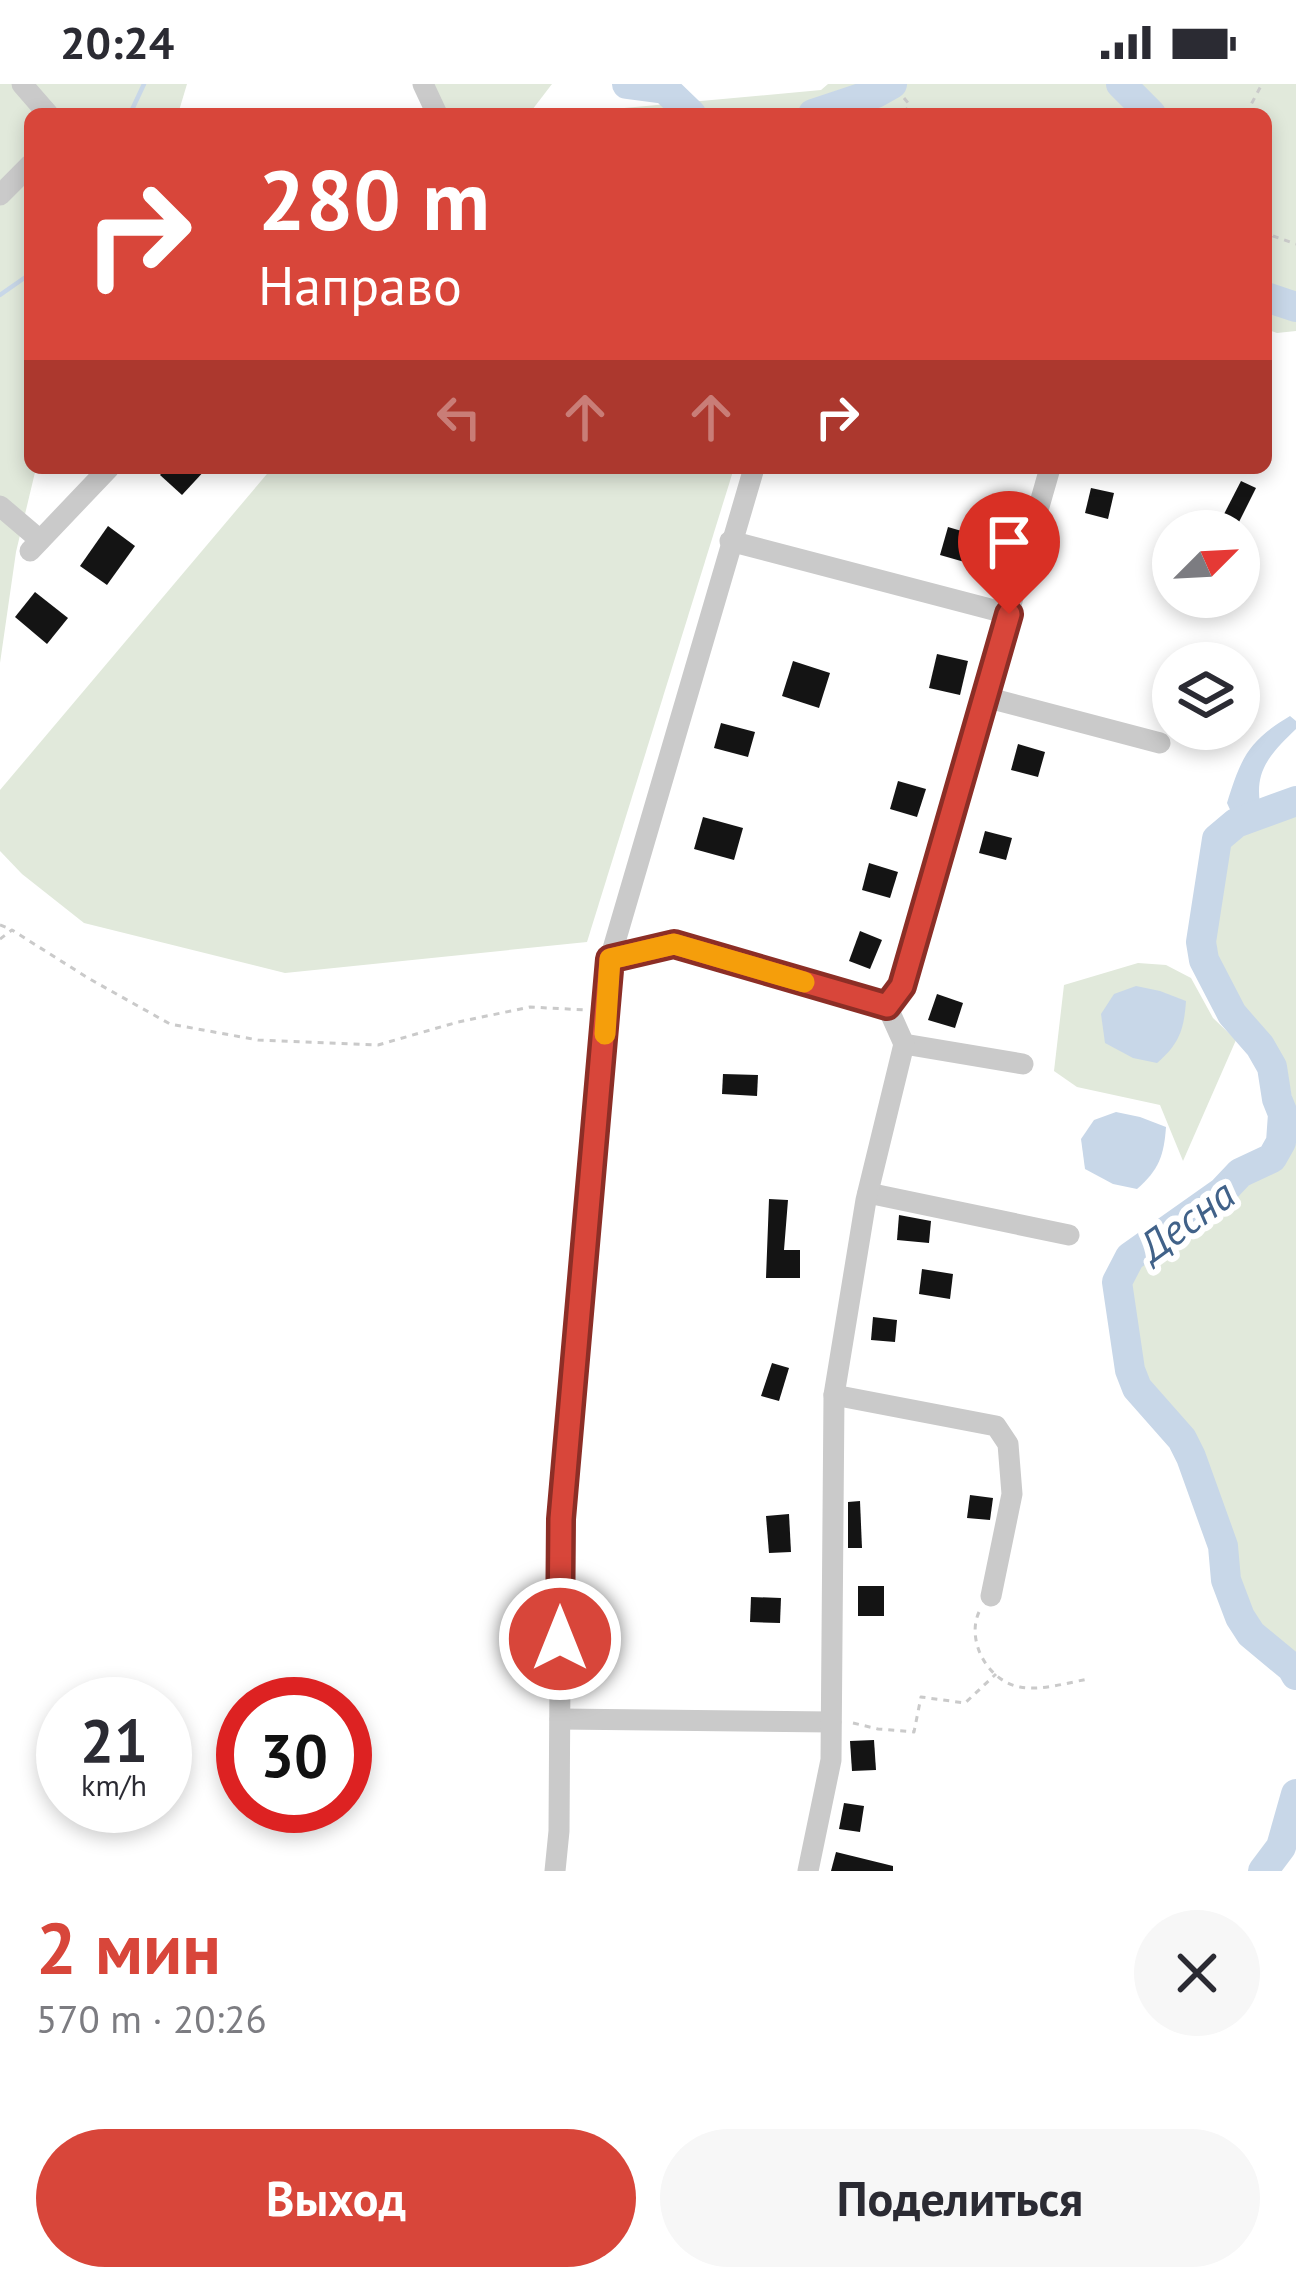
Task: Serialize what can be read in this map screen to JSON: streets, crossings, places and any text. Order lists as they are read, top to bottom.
{
  "water": ["Десна"],
  "north": "top right",
  "page": {
    "status": "20:24",
    "turn": ["280 m", "Направо"],
    "speed": "21 km/h",
    "limit": "30",
    "heading": ["2 мин", "570 m · 20:26"],
    "buttons": ["Выход", "Поделиться"]
  }
}
